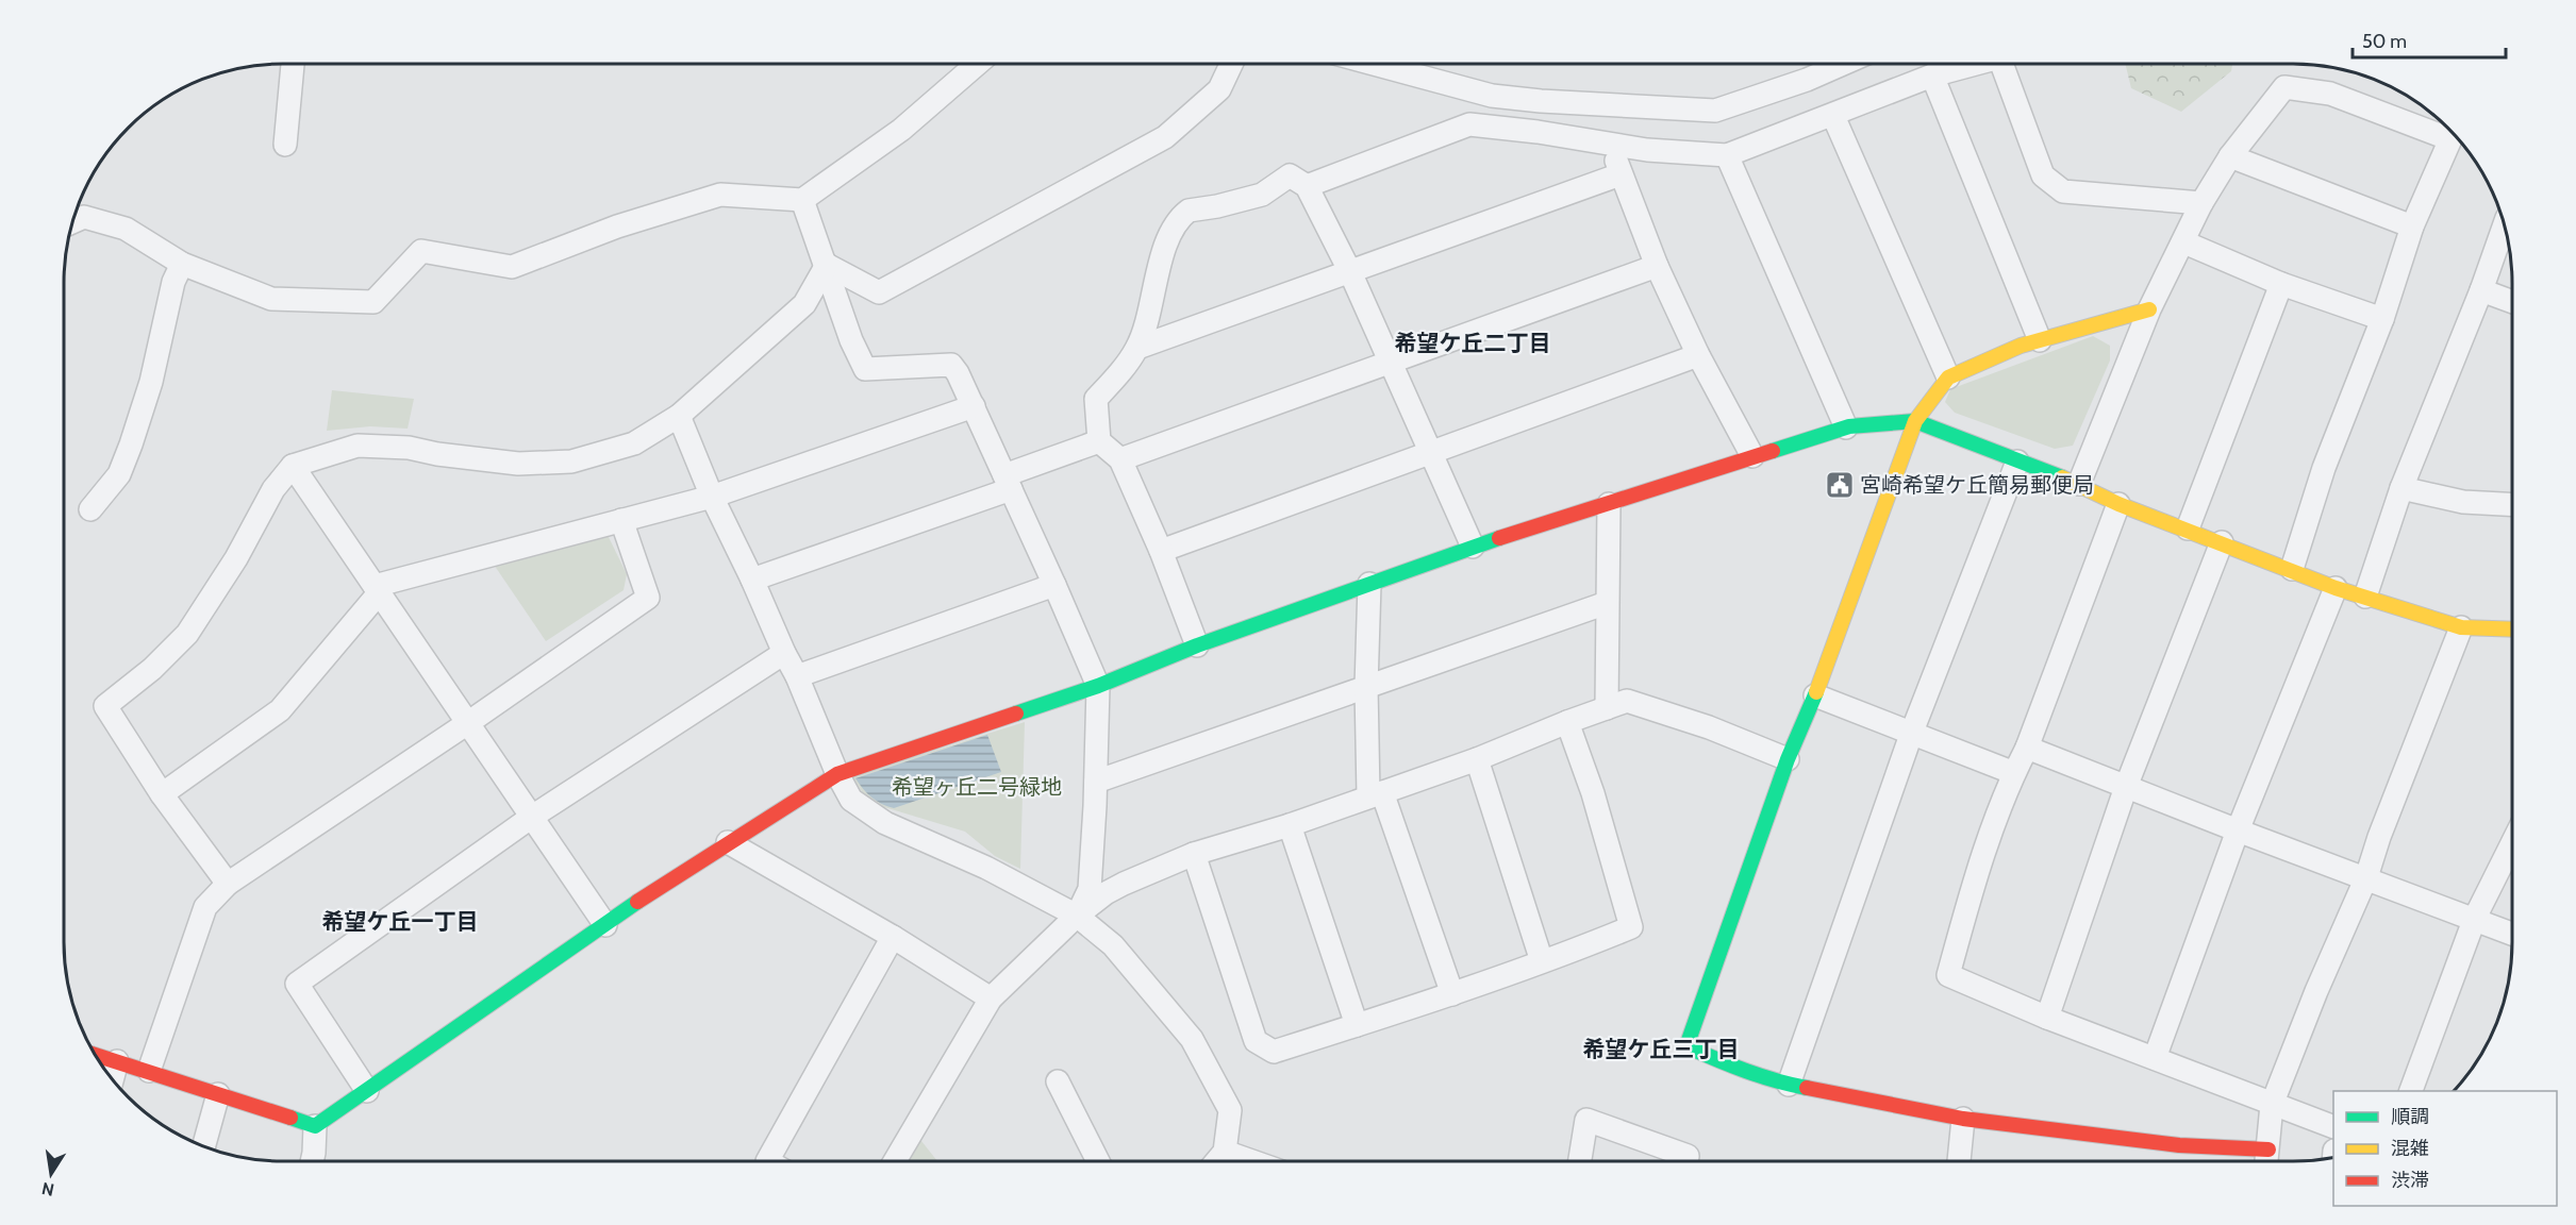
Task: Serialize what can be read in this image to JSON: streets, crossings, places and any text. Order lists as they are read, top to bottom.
{
  "districts": ["希望ケ丘二丁目", "希望ケ丘一丁目", "希望ケ丘三丁目"],
  "parks": ["希望ヶ丘二号緑地"],
  "places": {
    "public building": ["宮崎希望ケ丘簡易郵便局"]
  },
  "legend": ["順調", "混雑", "渋滞"],
  "scale_bar": "50 m",
  "north": "bottom"
}
